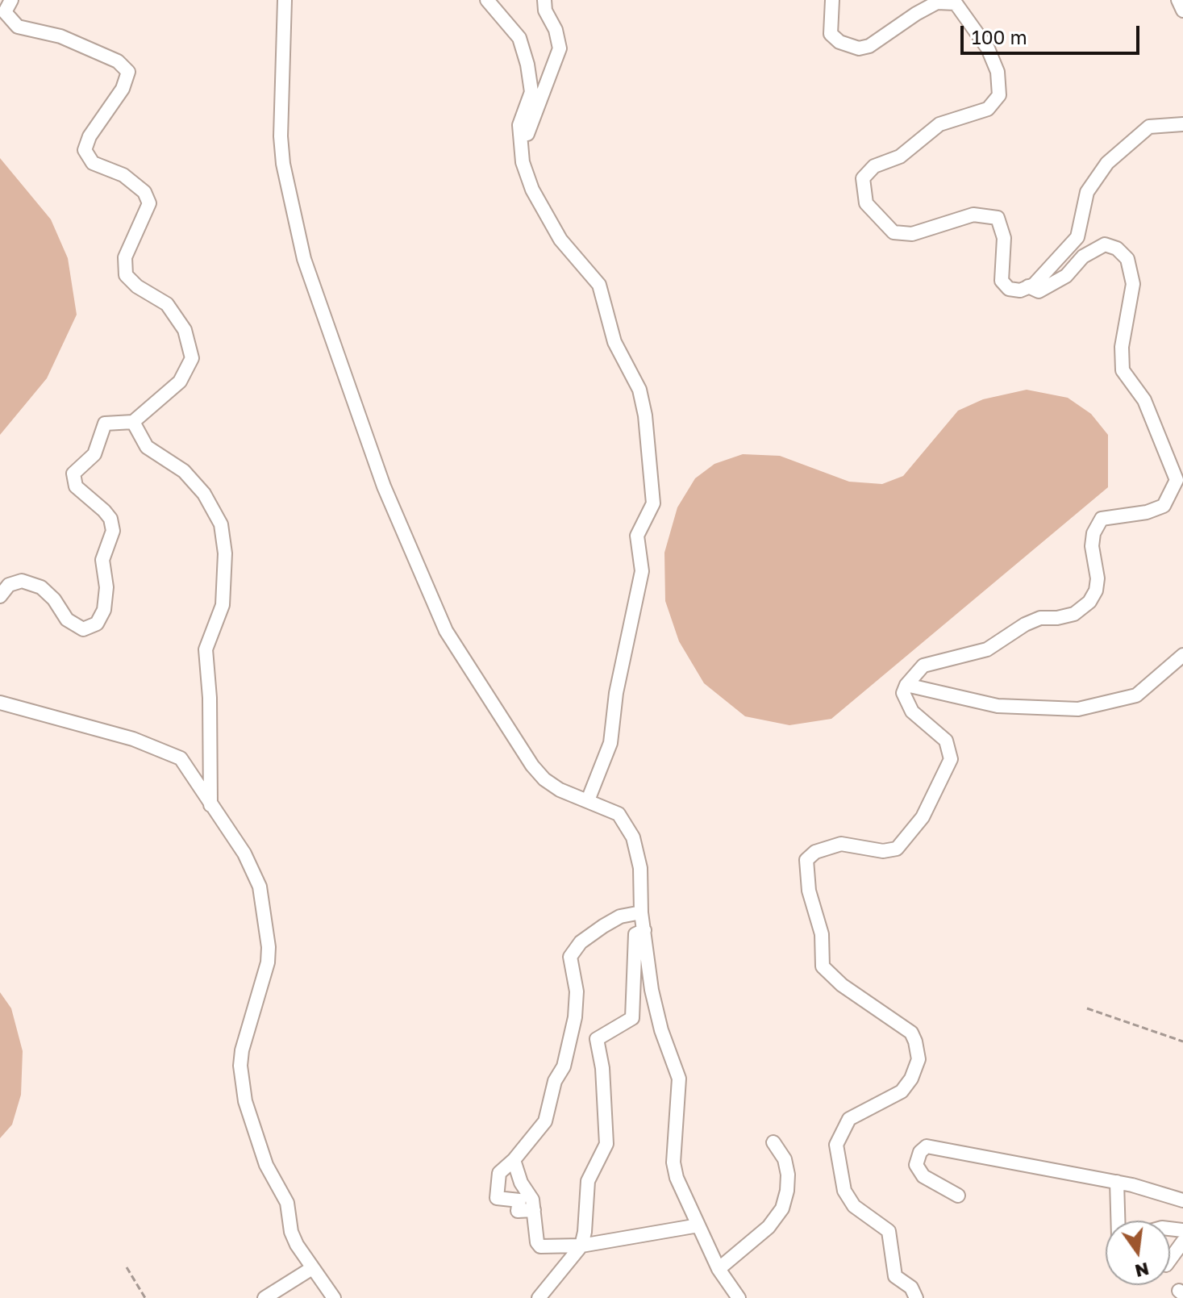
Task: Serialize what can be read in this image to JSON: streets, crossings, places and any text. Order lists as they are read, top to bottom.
{
  "scale_bar": "100 m",
  "north": "bottom"
}
